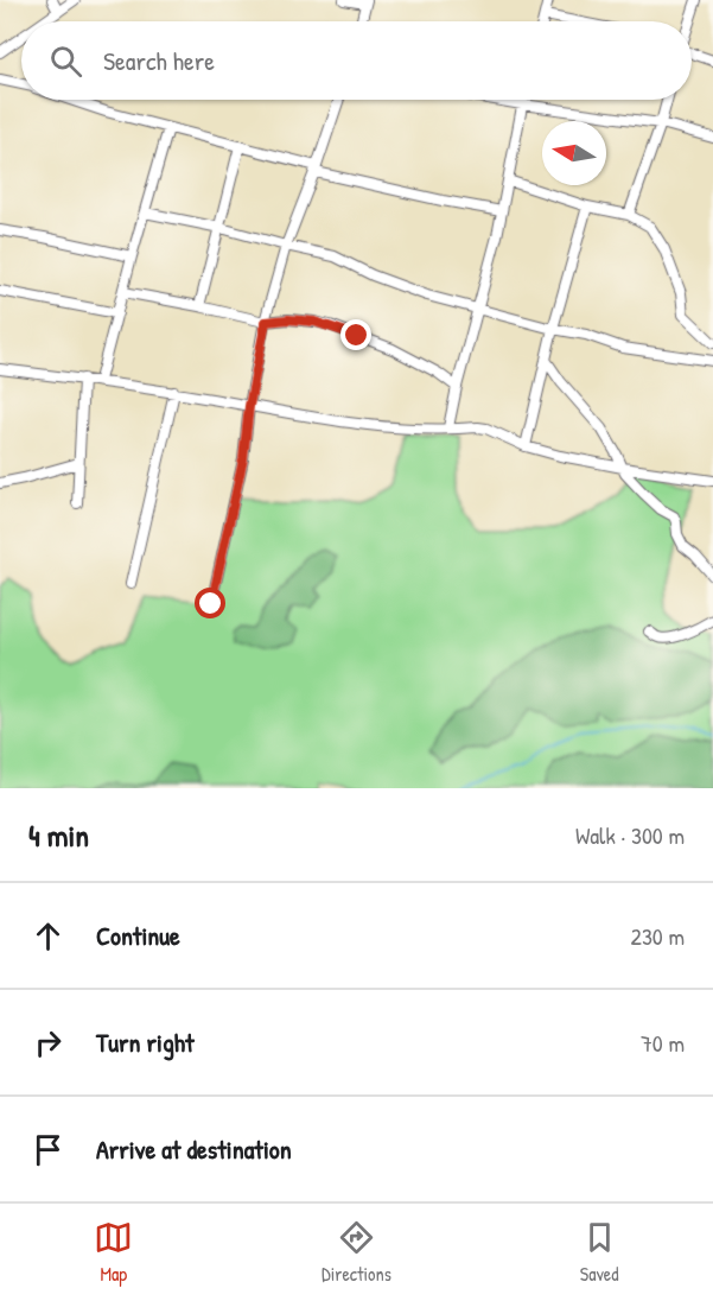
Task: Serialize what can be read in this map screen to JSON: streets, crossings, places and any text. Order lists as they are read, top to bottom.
{
  "north": "left",
  "page": {
    "search": "Search here",
    "heading": ["4 min", "Walk · 300 m"],
    "list": [
      ["Continue", "230 m"],
      ["Turn right", "70 m"],
      "Arrive at destination"
    ],
    "nav": ["Map", "Directions", "Saved"]
  }
}
